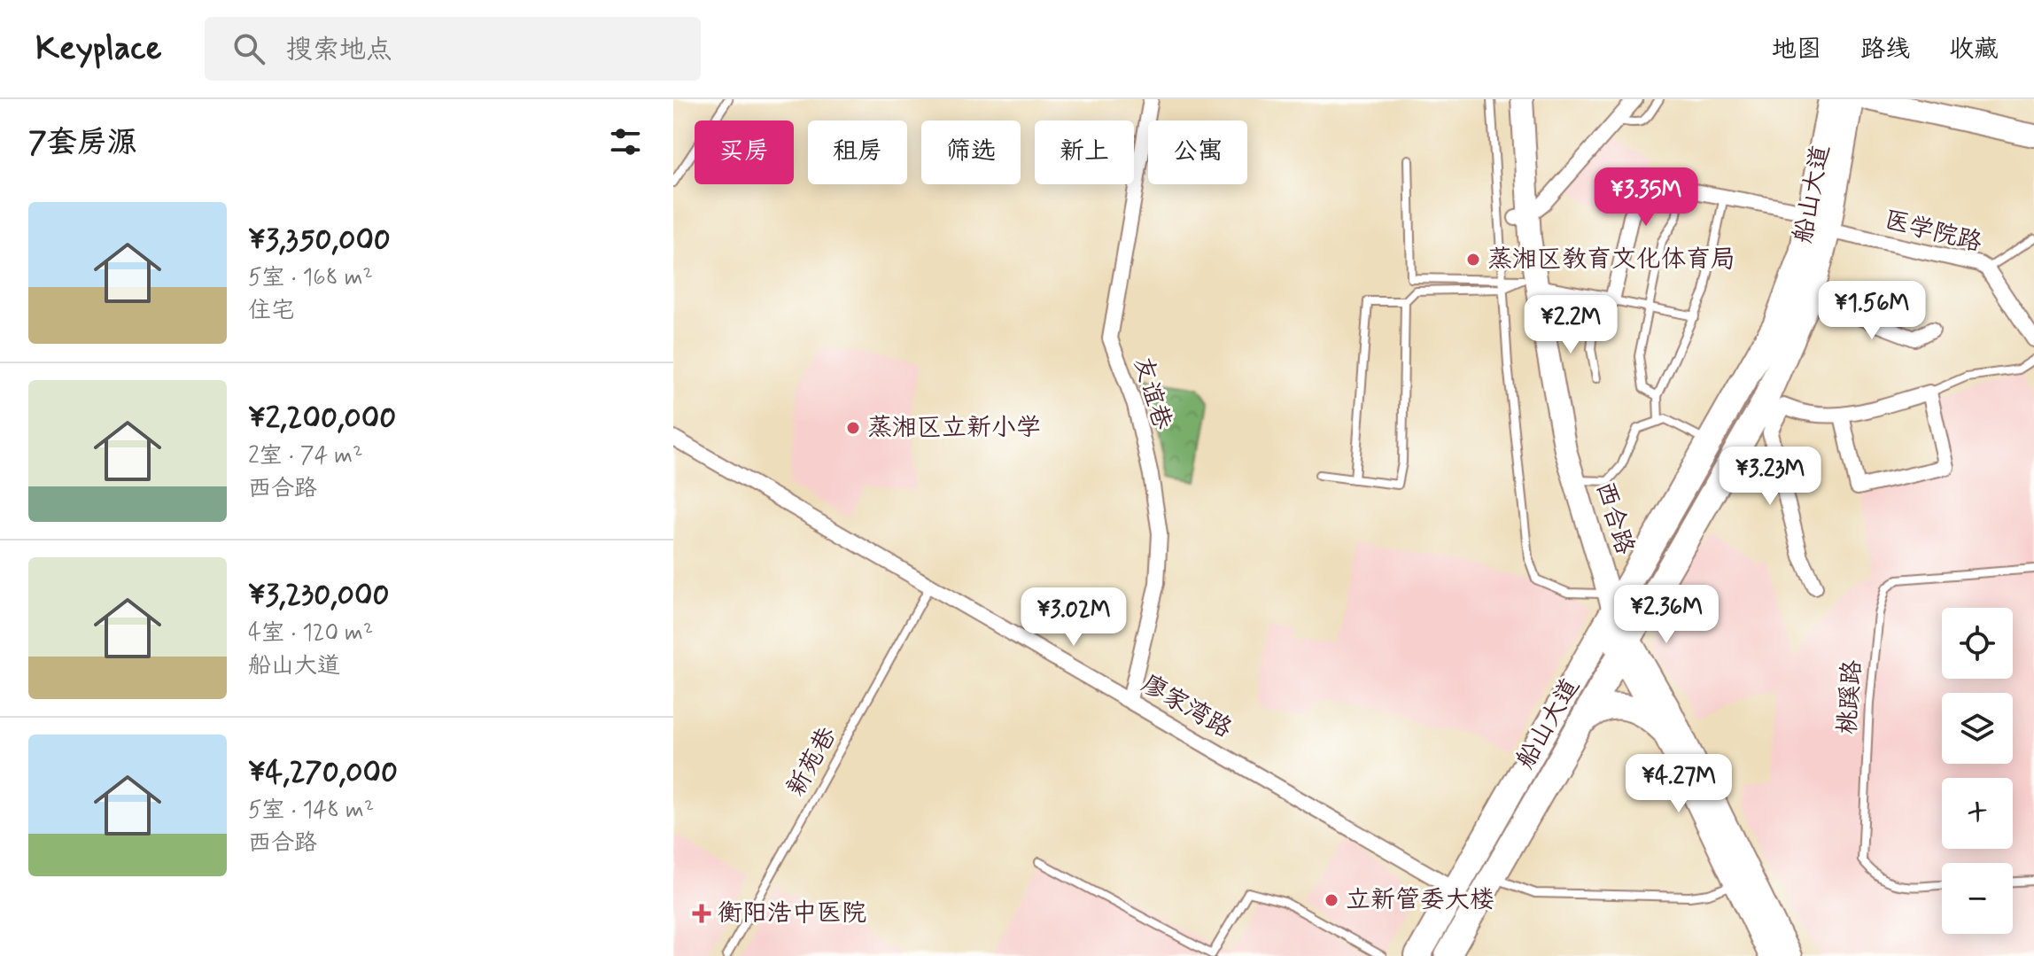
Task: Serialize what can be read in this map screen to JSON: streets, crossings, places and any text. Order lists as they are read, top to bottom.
{
  "streets": {
    "highway": ["船山大道"],
    "main road": ["西合路"],
    "street": ["医学院路", "友谊巷", "廖家湾路"],
    "lane": ["桃蹊路", "新苑巷"]
  },
  "crossings": [
    ["船山大道", "医学院路"],
    ["船山大道", "西合路"],
    ["船山大道", "廖家湾路"],
    ["友谊巷", "廖家湾路"],
    ["廖家湾路", "新苑巷"]
  ],
  "places": {
    "other": ["蒸湘区教育文化体育局", "蒸湘区立新小学", "立新管委大楼"],
    "health": ["衡阳浩中医院"]
  },
  "page": {
    "header": "Keyplace",
    "search": "搜索地点",
    "nav": ["地图", "路线", "收藏"],
    "heading": "7套房源",
    "chip": [
      "买房",
      "租房",
      "筛选",
      "新上",
      "公寓"
    ],
    "price": [
      "¥3.35M",
      "¥1.56M",
      "¥2.2M",
      "¥3.23M",
      "¥2.36M",
      "¥3.02M",
      "¥4.27M"
    ],
    "list": [
      {
        "name": "¥3,350,000",
        "note": "5室 · 168 m² · 住宅"
      },
      {
        "name": "¥2,200,000",
        "note": "2室 · 74 m² · 西合路"
      },
      {
        "name": "¥3,230,000",
        "note": "4室 · 120 m² · 船山大道"
      },
      {
        "name": "¥4,270,000",
        "note": "5室 · 148 m² · 西合路"
      }
    ],
    "map_buttons": ["+", "−"]
  }
}
